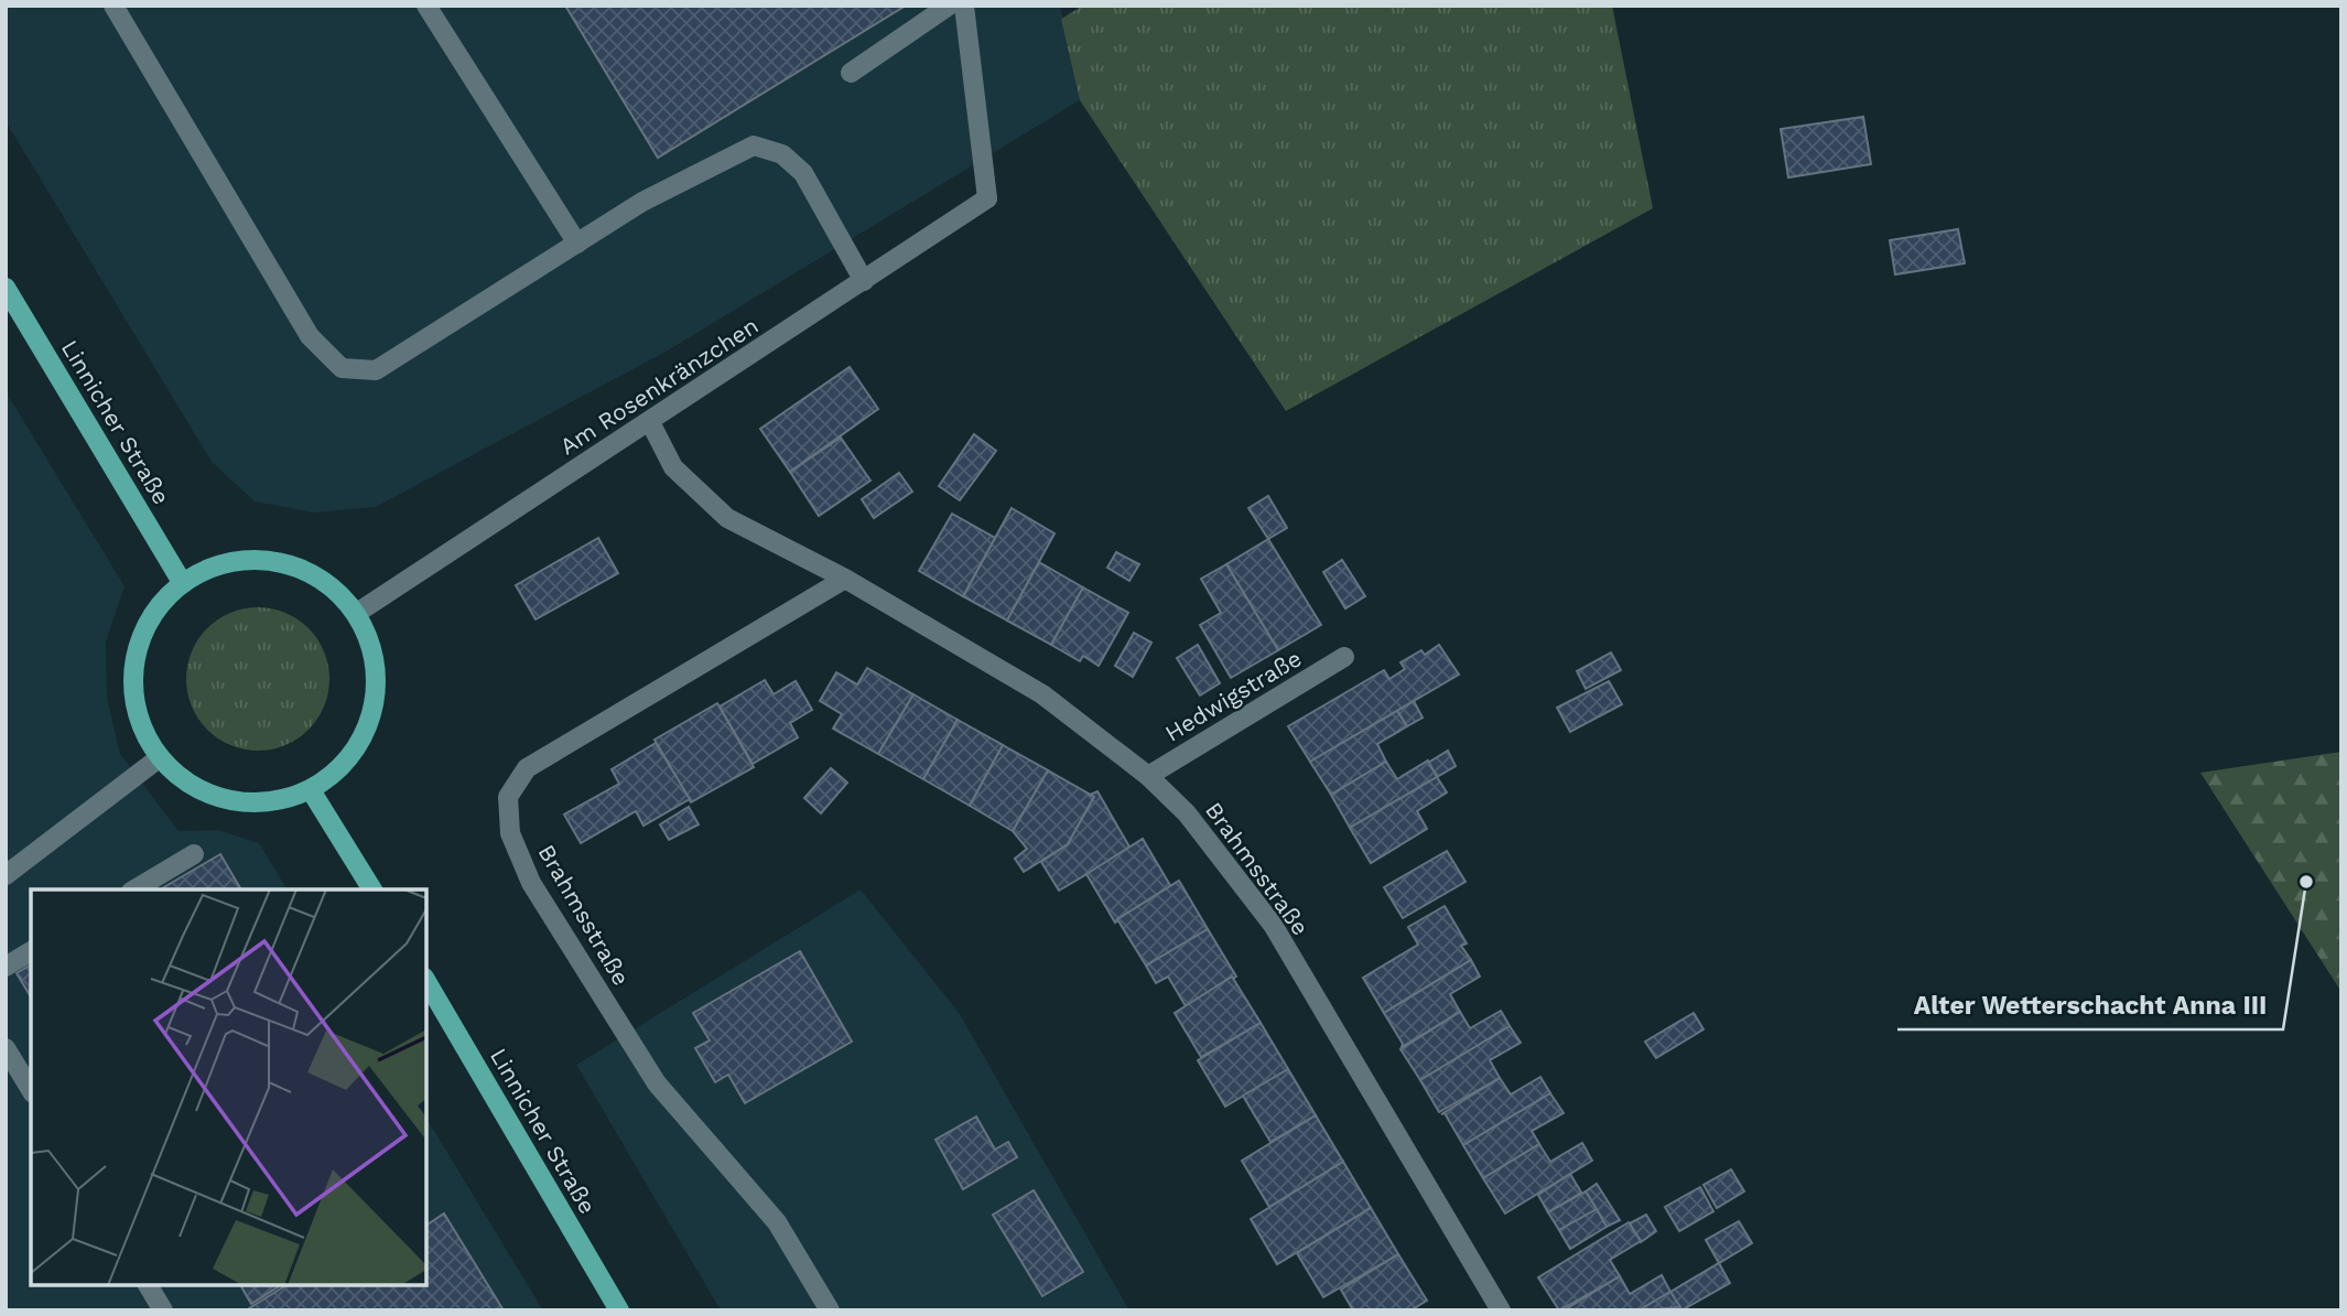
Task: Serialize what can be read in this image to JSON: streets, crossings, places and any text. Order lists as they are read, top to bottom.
{
  "streets": {
    "main road": ["Linnicher Straße"],
    "street": ["Am Rosenkränzchen", "Hedwigstraße", "Brahmsstraße"]
  },
  "crossings": [
    ["Am Rosenkränzchen", "Linnicher Straße"],
    ["Am Rosenkränzchen", "Brahmsstraße"],
    ["Hedwigstraße", "Brahmsstraße"]
  ],
  "places": ["Alter Wetterschacht Anna III"]
}
